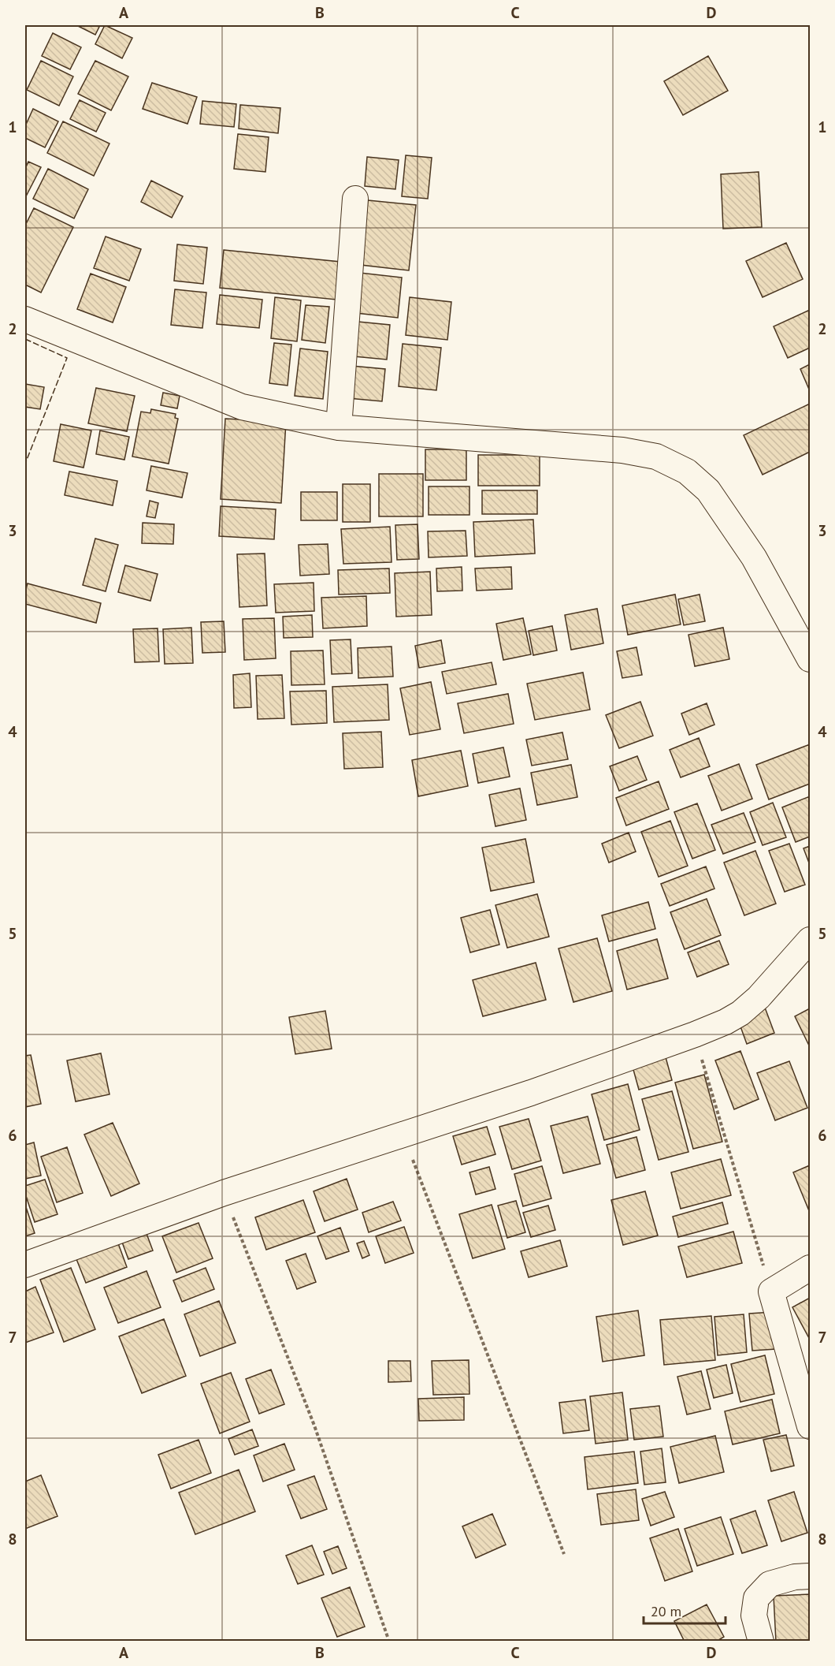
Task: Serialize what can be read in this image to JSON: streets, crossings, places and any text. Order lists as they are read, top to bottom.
{
  "scale_bar": "20 m",
  "grid": {
    "columns": [
      "A",
      "B",
      "C",
      "D"
    ],
    "rows": [
      "1",
      "2",
      "3",
      "4",
      "5",
      "6",
      "7",
      "8"
    ]
  }
}
